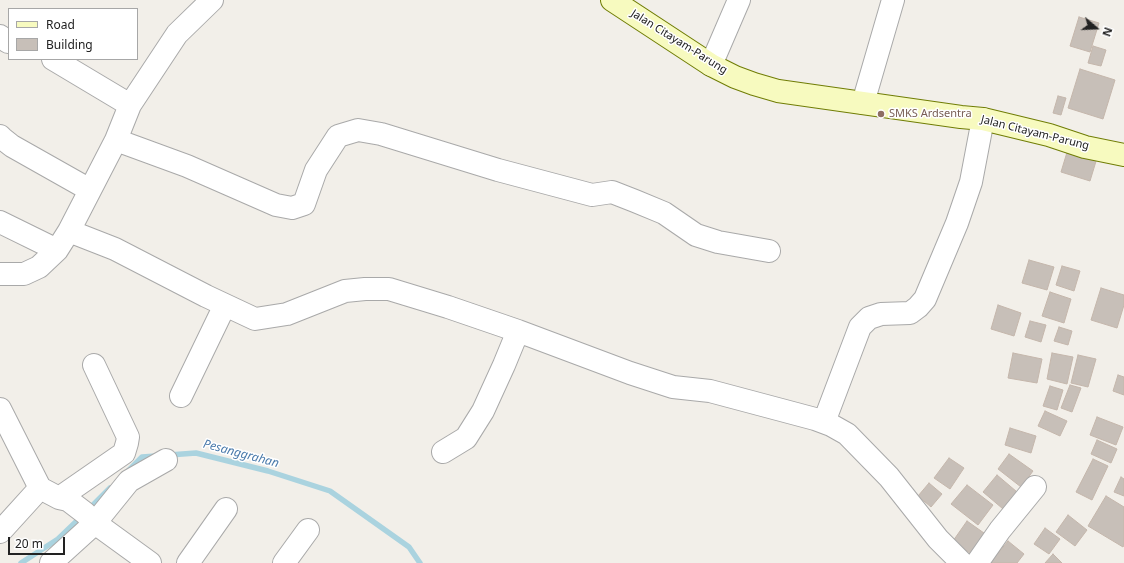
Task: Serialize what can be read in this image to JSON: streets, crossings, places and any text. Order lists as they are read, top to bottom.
{
  "streets": {
    "street": ["Jalan Citayam-Parung"]
  },
  "water": ["Pesanggrahan"],
  "places": ["SMKS Ardsentra"],
  "legend": ["Road", "Building"],
  "scale_bar": "20 m",
  "north": "right"
}
